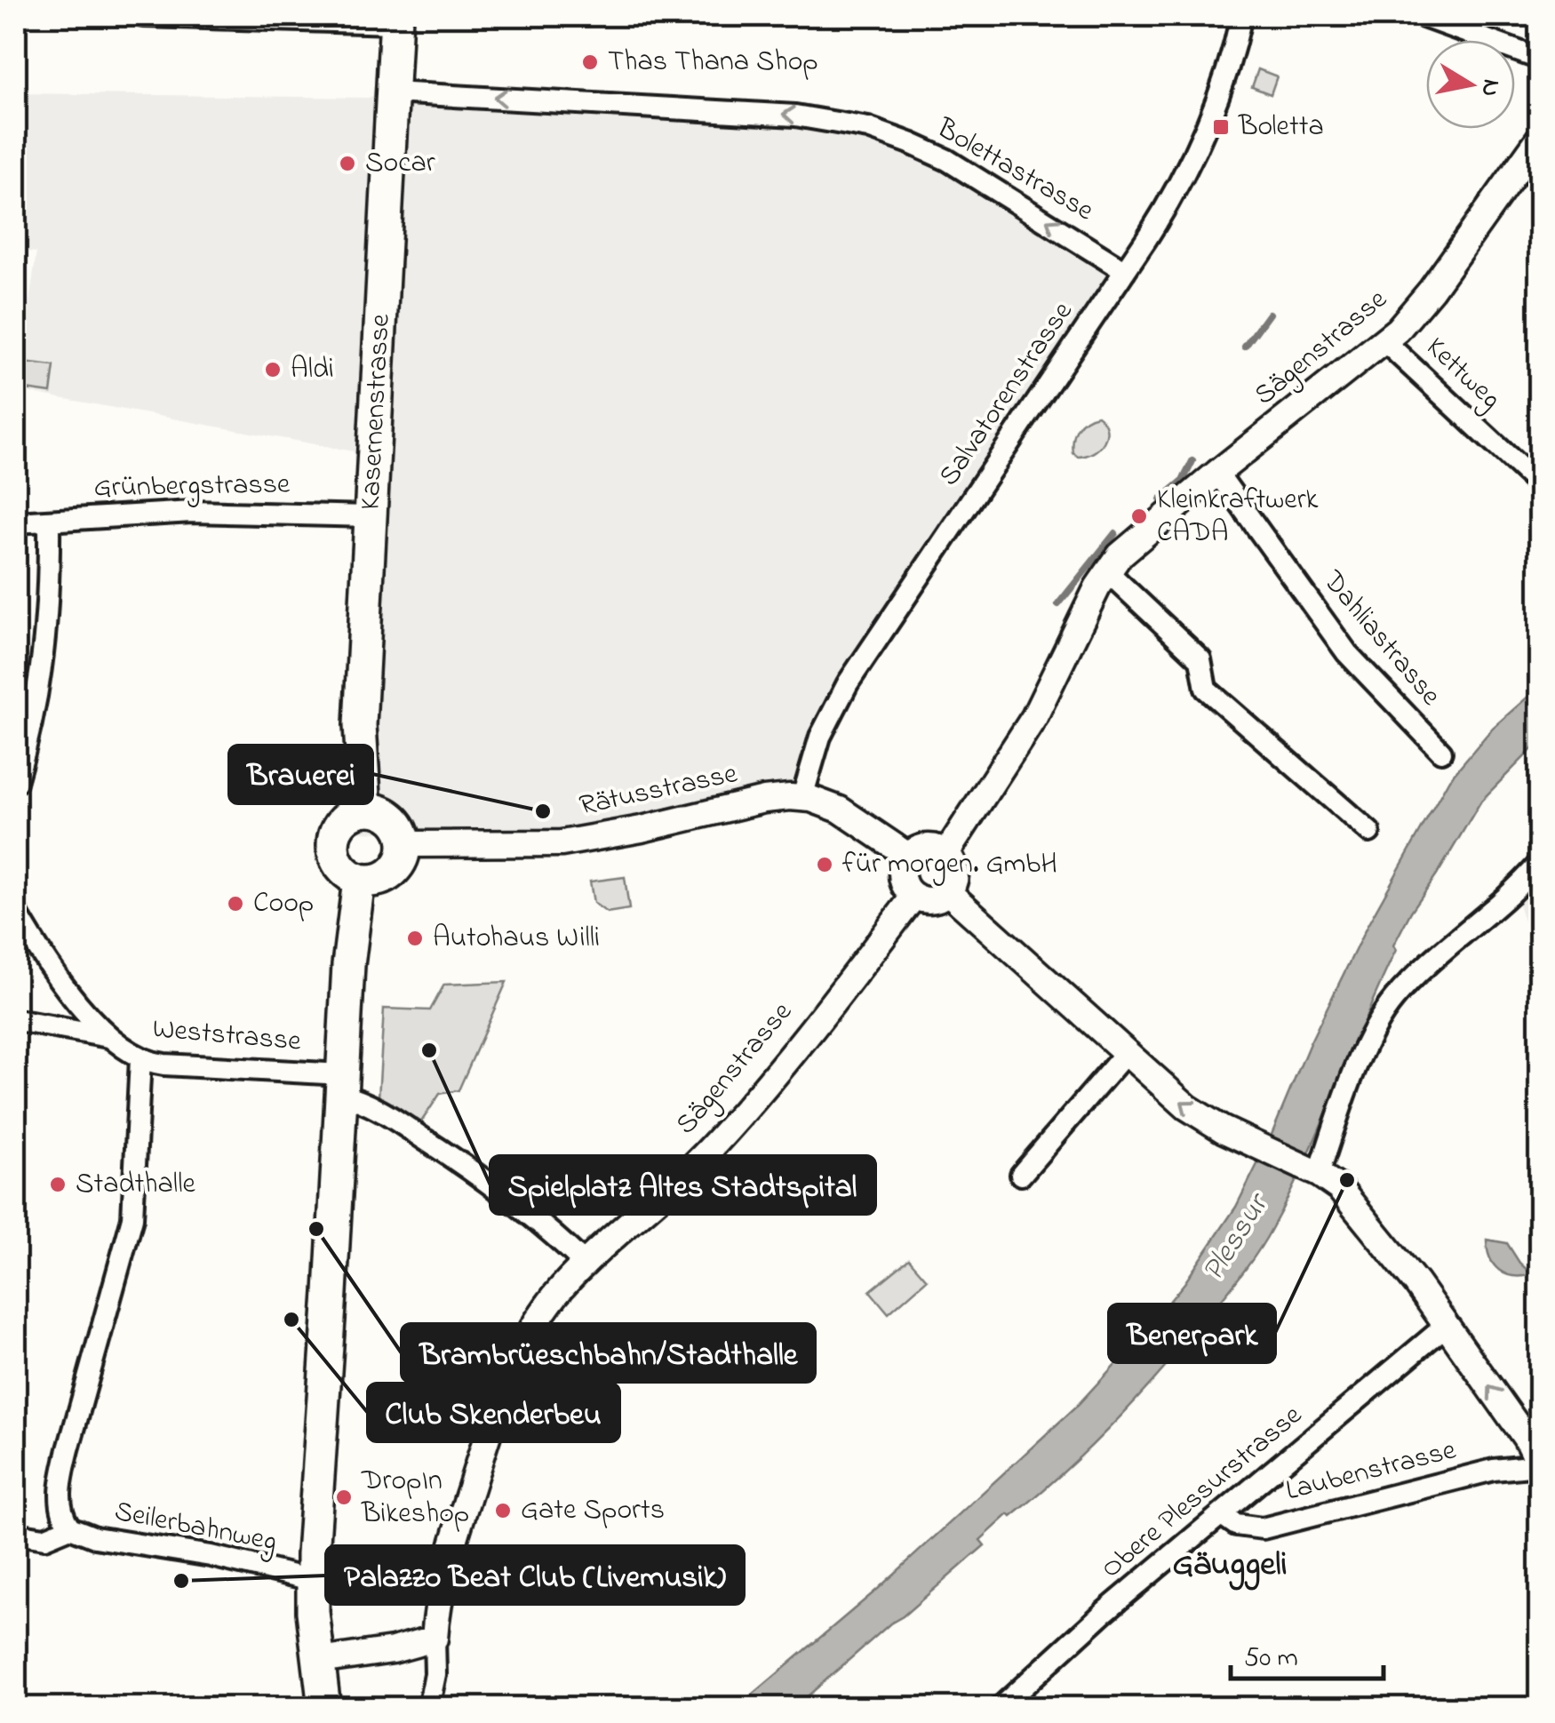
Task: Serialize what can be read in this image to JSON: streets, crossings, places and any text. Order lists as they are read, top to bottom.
{
  "streets": {
    "main road": ["Kasernenstrasse"],
    "street": [
      "Bolettastrasse",
      "Sägenstrasse",
      "Kettweg",
      "Salvatorenstrasse",
      "Grünbergstrasse",
      "Dahliastrasse",
      "Rätusstrasse",
      "Weststrasse",
      "Laubenstrasse",
      "Obere Plessurstrasse",
      "Seilerbahnweg"
    ]
  },
  "crossings": [
    ["Bolettastrasse", "Salvatorenstrasse"],
    ["Bolettastrasse", "Kasernenstrasse"],
    ["Sägenstrasse", "Kettweg"],
    ["Sägenstrasse", "Dahliastrasse"],
    ["Sägenstrasse", "Rätusstrasse"],
    ["Sägenstrasse", "Weststrasse"],
    ["Salvatorenstrasse", "Rätusstrasse"],
    ["Kasernenstrasse", "Grünbergstrasse"],
    ["Kasernenstrasse", "Rätusstrasse"],
    ["Weststrasse", "Seilerbahnweg"],
    ["Laubenstrasse", "Obere Plessurstrasse"]
  ],
  "one_way": ["Bolettastrasse"],
  "districts": ["Gäuggeli"],
  "water": ["Plessur"],
  "places": {
    "other": [
      "Thas Thana Shop",
      "Socar",
      "Aldi",
      "Kleinkraftwerk CADA",
      "Brauerei",
      "für morgen. GmbH",
      "Coop",
      "Autohaus Willi",
      "Spielplatz Altes Stadtspital",
      "Benerpark",
      "Stadthalle",
      "Brambrüeschbahn/Stadthalle",
      "Club Skenderbeu",
      "DropIn Bikeshop",
      "Gate Sports",
      "Palazzo Beat Club (Livemusik)"
    ],
    "transit": ["Boletta"]
  },
  "scale_bar": "50 m",
  "north": "right"
}
